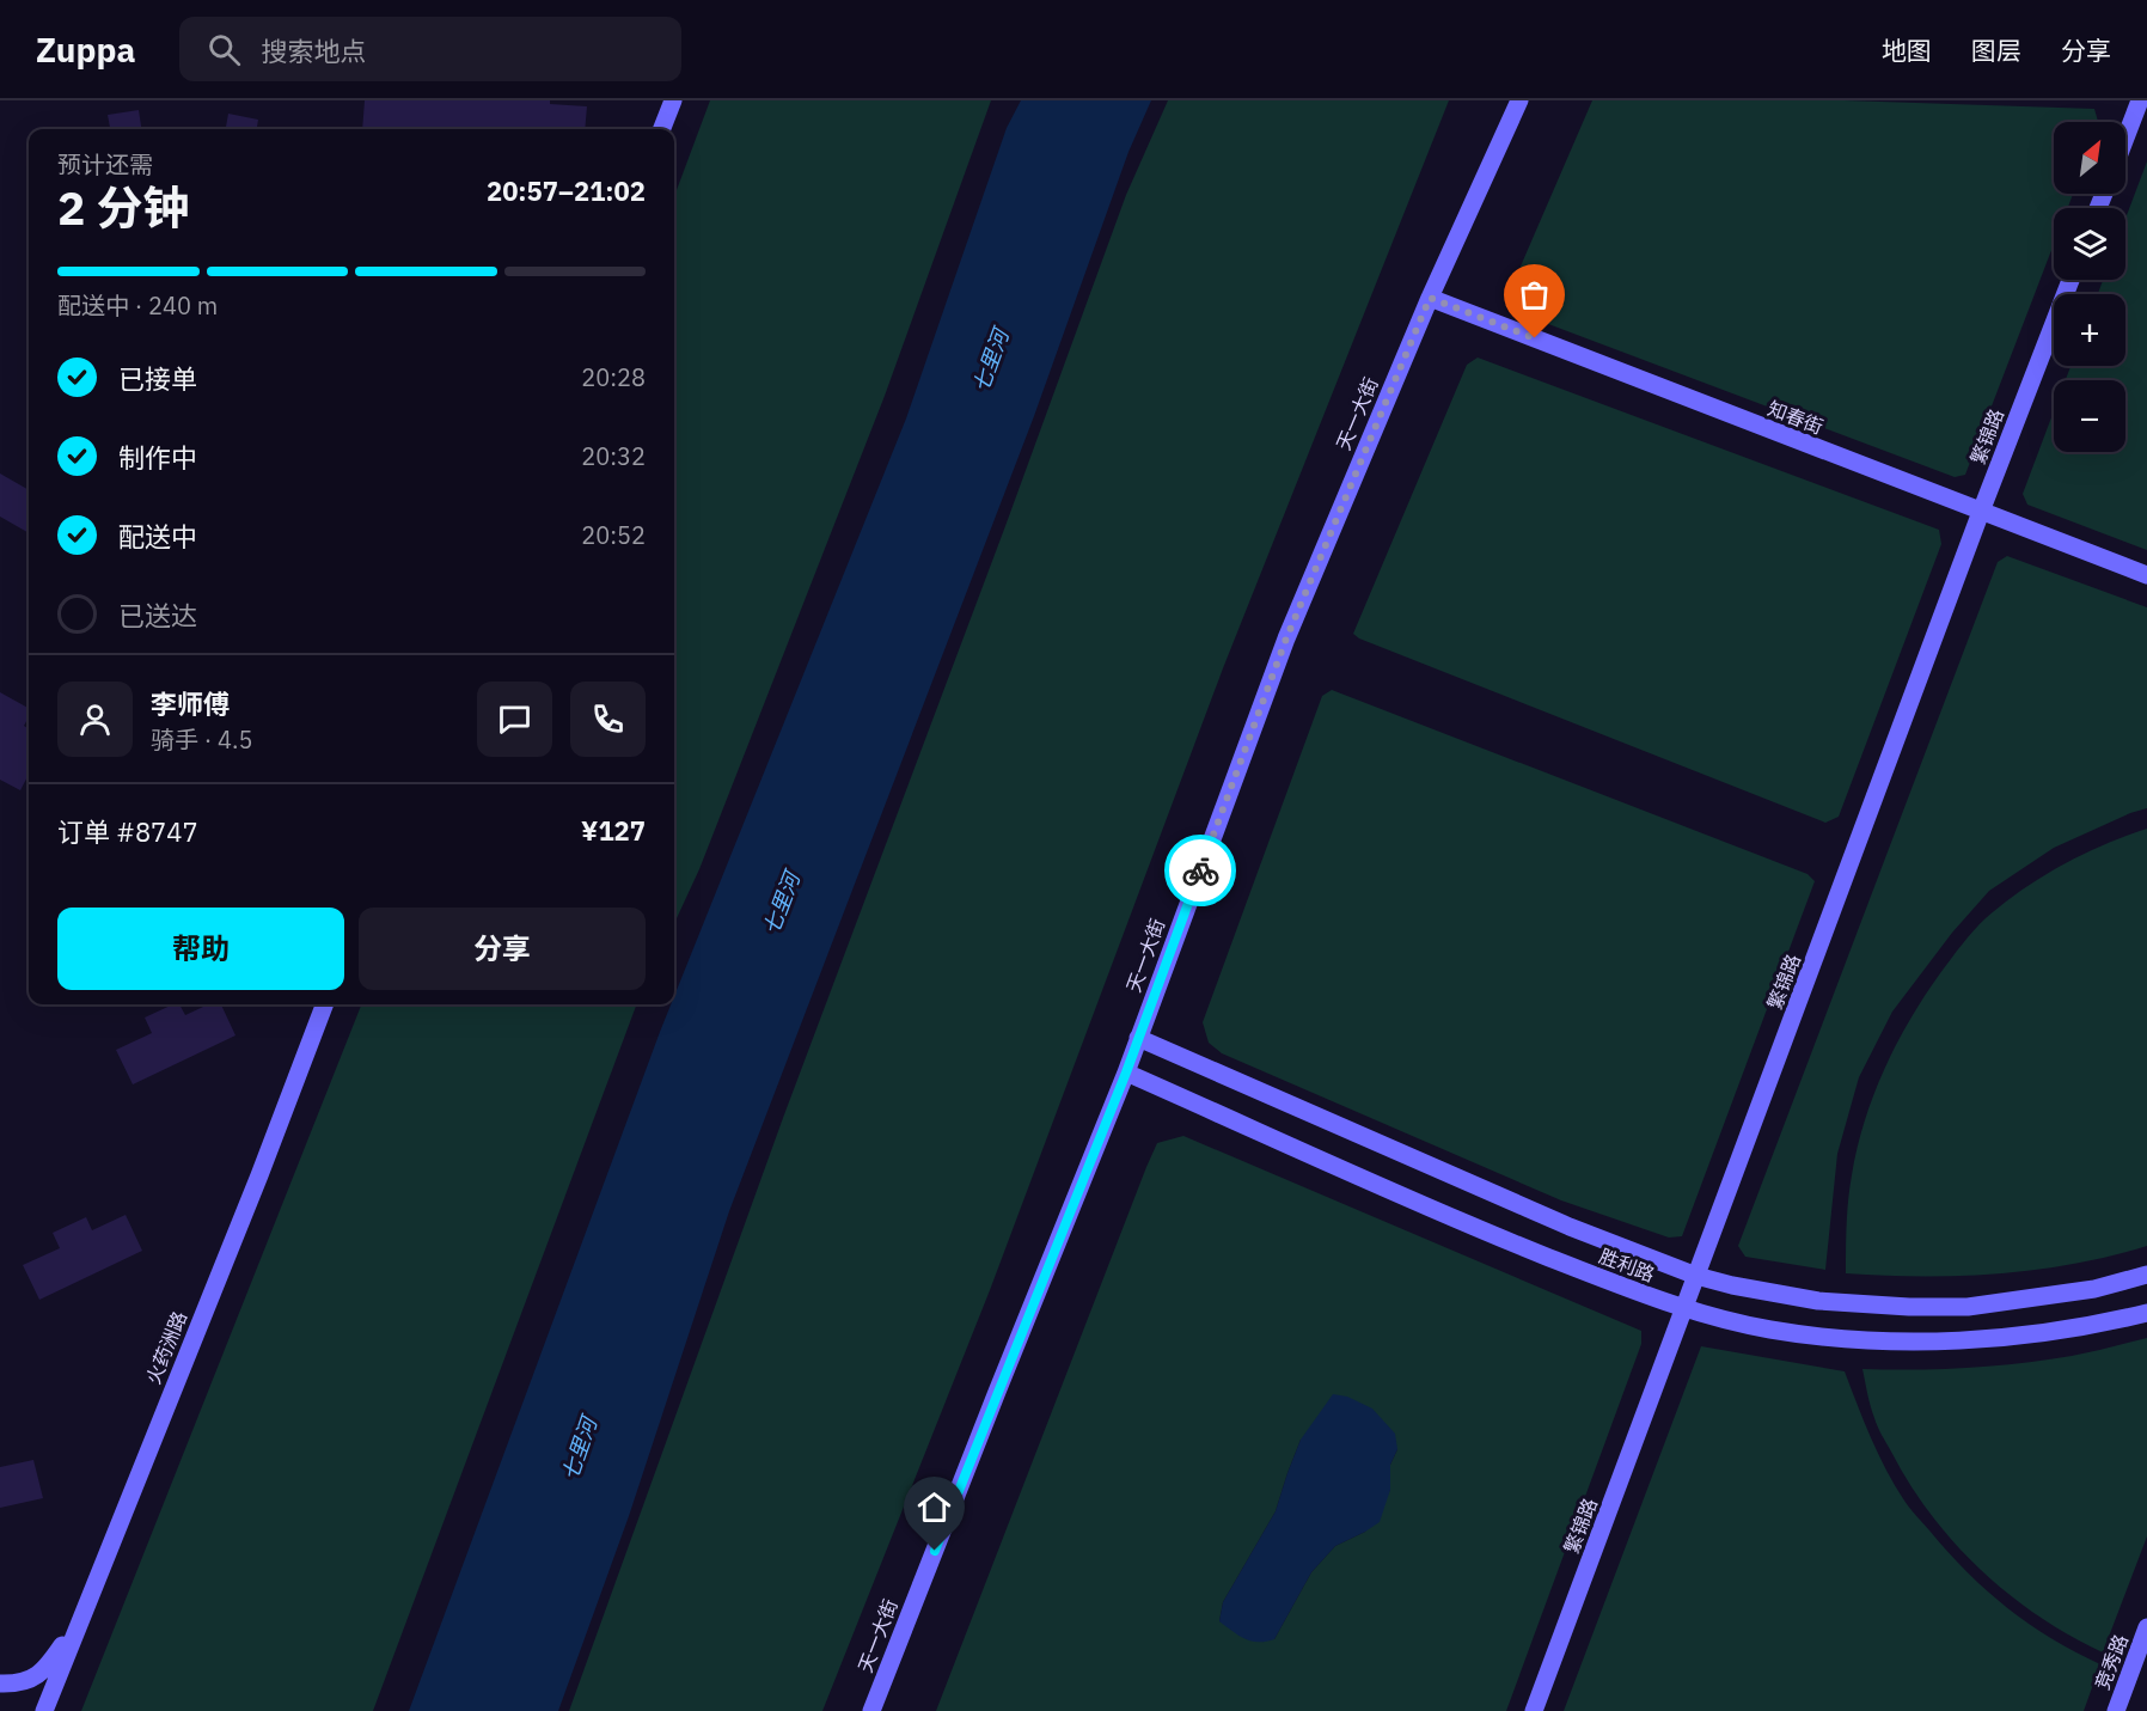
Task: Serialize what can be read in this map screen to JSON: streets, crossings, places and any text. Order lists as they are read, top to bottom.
{
  "streets": {
    "street": [
      "天一大街",
      "知春街",
      "繁锦路",
      "胜利路",
      "火药洲路",
      "竞秀路"
    ]
  },
  "crossings": [
    ["天一大街", "知春街"],
    ["天一大街", "胜利路"],
    ["知春街", "繁锦路"],
    ["繁锦路", "胜利路"]
  ],
  "water": ["七里河"],
  "north": "top right",
  "page": {
    "header": "Zuppa",
    "search": "搜索地点",
    "nav": ["地图", "图层", "分享"],
    "map_buttons": ["+", "−"],
    "heading": ["2 分钟", "预计还需", "20:57–21:02"],
    "panel": [
      "李师傅",
      "骑手 · 4.5",
      "订单 #8747",
      "¥127"
    ],
    "bar": "配送中 · 240 m",
    "list": [
      ["已接单", "20:28"],
      ["制作中", "20:32"],
      ["配送中", "20:52"],
      "已送达"
    ],
    "buttons": ["帮助", "分享"]
  }
}
